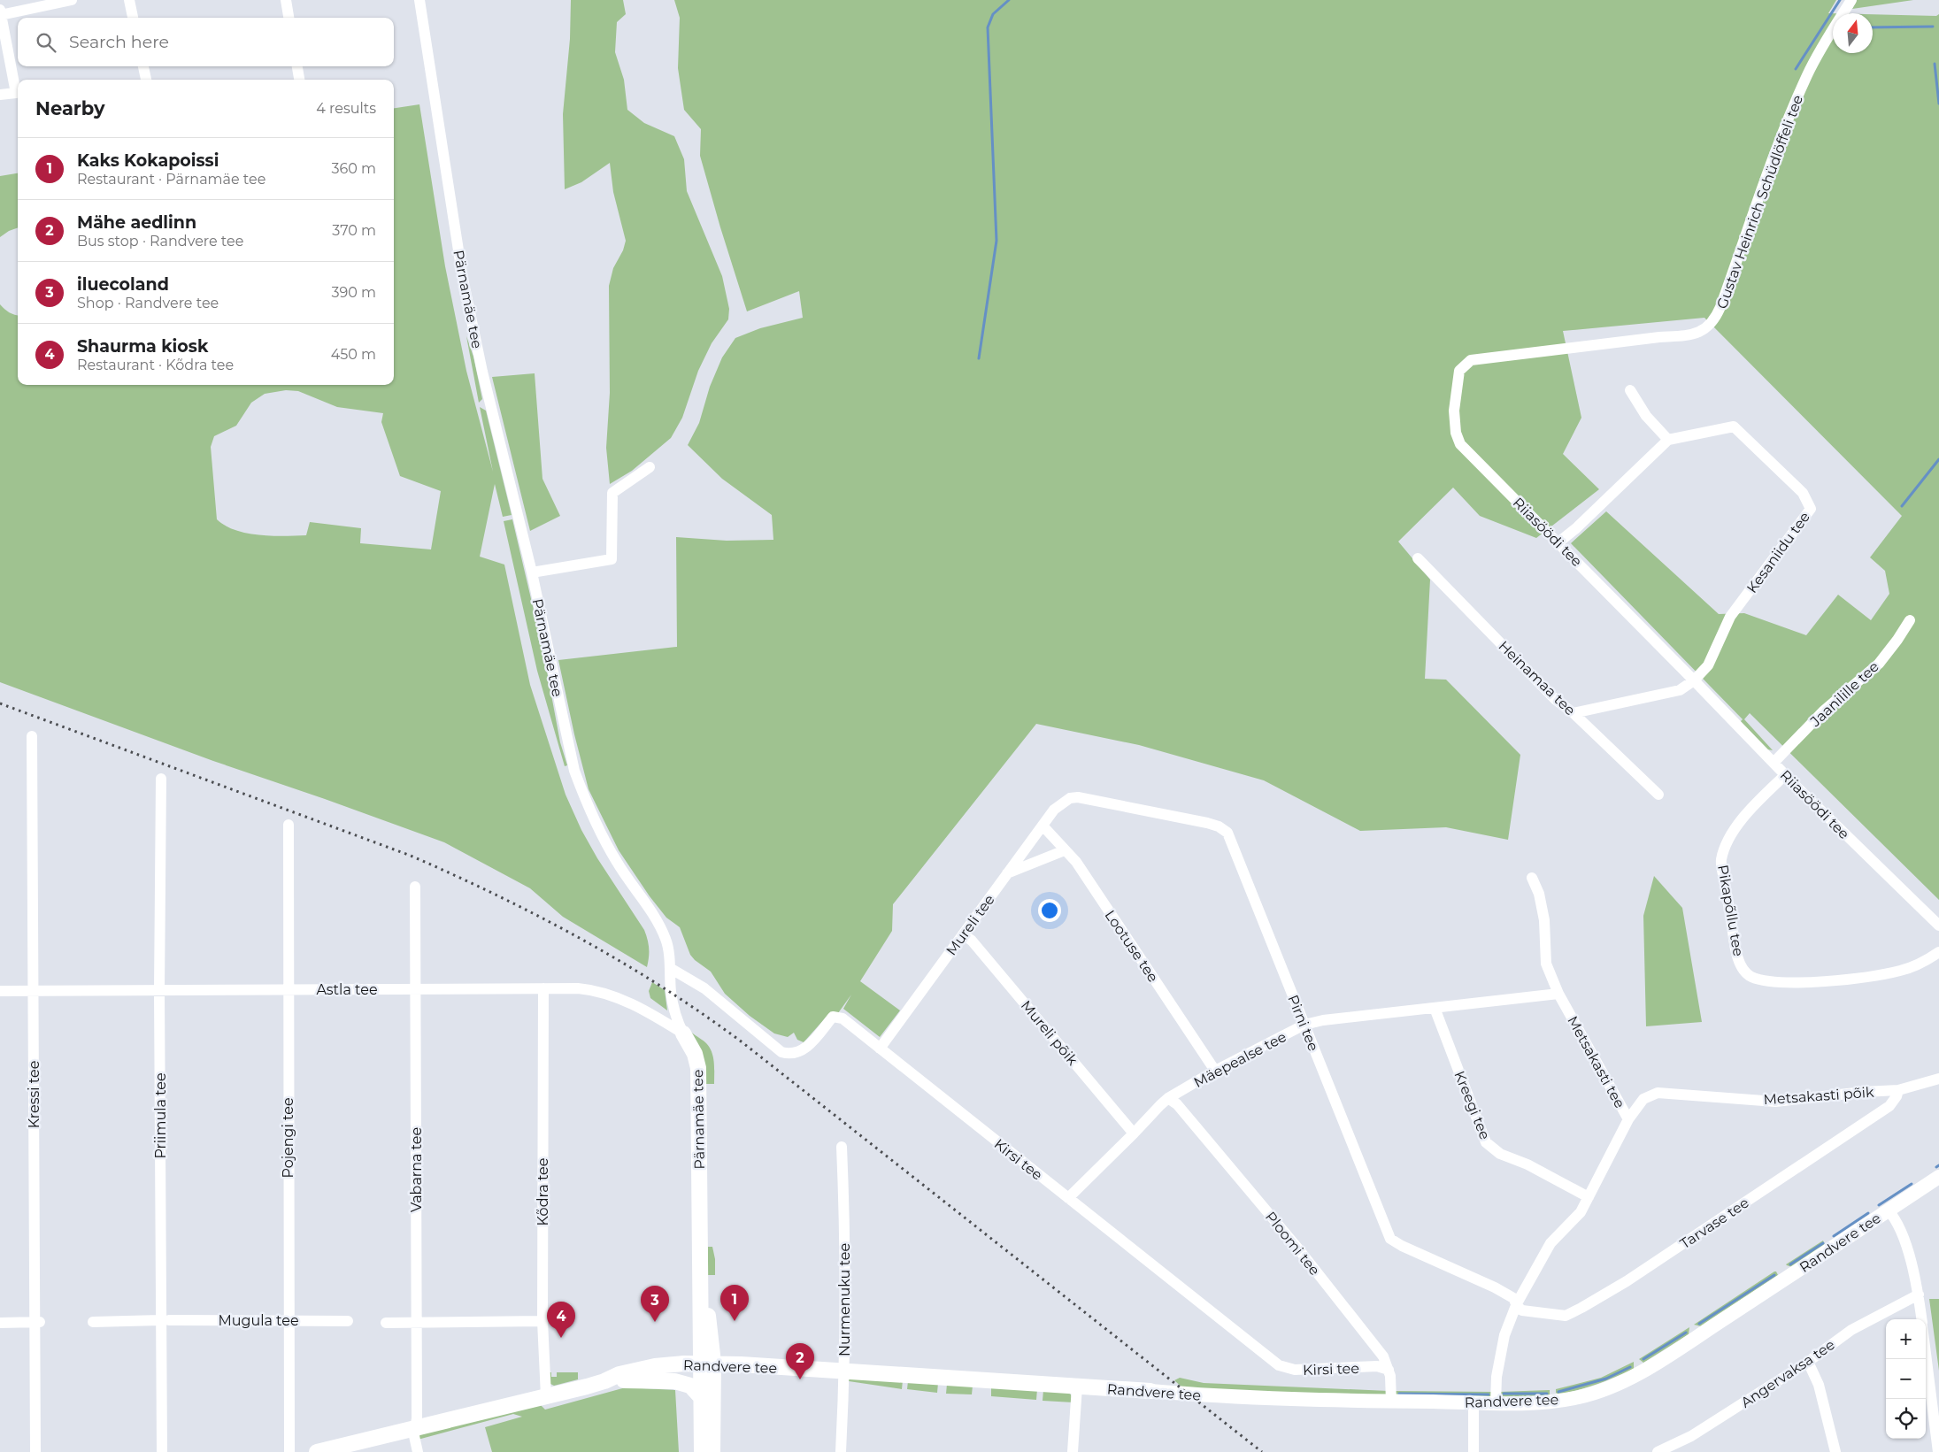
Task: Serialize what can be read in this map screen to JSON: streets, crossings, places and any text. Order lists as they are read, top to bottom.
{
  "streets": {
    "main road": ["Pärnamäe tee", "Randvere tee"],
    "street": [
      "Gustav Heinrich Schüdlöffeli tee",
      "Riiasöödi tee",
      "Kesaniidu tee",
      "Heinamaa tee",
      "Jaanilille tee",
      "Pikapõllu tee",
      "Mureli tee",
      "Lootuse tee",
      "Astla tee",
      "Pirni tee",
      "Mureli põik",
      "Mäepealse tee",
      "Metsakasti tee",
      "Kressi tee",
      "Metsakasti põik",
      "Kreegi tee",
      "Priimula tee",
      "Pojengi tee",
      "Kirsi tee",
      "Vabarna tee",
      "Kõdra tee",
      "Tarvase tee",
      "Ploomi tee",
      "Nurmenuku tee",
      "Mugula tee",
      "Angervaksa tee"
    ]
  },
  "crossings": [
    ["Gustav Heinrich Schüdlöffeli tee", "Riiasöödi tee"],
    ["Pärnamäe tee", "Astla tee"],
    ["Pärnamäe tee", "Kirsi tee"],
    ["Pärnamäe tee", "Randvere tee"],
    ["Riiasöödi tee", "Kesaniidu tee"],
    ["Riiasöödi tee", "Jaanilille tee"],
    ["Riiasöödi tee", "Pikapõllu tee"],
    ["Mureli tee", "Lootuse tee"],
    ["Mureli tee", "Pirni tee"],
    ["Mureli tee", "Mureli põik"],
    ["Mureli tee", "Kirsi tee"],
    ["Lootuse tee", "Mäepealse tee"],
    ["Astla tee", "Kressi tee"],
    ["Astla tee", "Priimula tee"],
    ["Astla tee", "Pojengi tee"],
    ["Astla tee", "Vabarna tee"],
    ["Astla tee", "Kõdra tee"],
    ["Pirni tee", "Mäepealse tee"],
    ["Pirni tee", "Metsakasti tee"],
    ["Pirni tee", "Tarvase tee"],
    ["Mureli põik", "Mäepealse tee"],
    ["Mäepealse tee", "Metsakasti tee"],
    ["Mäepealse tee", "Kreegi tee"],
    ["Mäepealse tee", "Kirsi tee"],
    ["Mäepealse tee", "Ploomi tee"],
    ["Metsakasti tee", "Metsakasti põik"],
    ["Metsakasti tee", "Kreegi tee"],
    ["Metsakasti tee", "Tarvase tee"],
    ["Metsakasti tee", "Randvere tee"],
    ["Metsakasti põik", "Tarvase tee"],
    ["Priimula tee", "Mugula tee"],
    ["Pojengi tee", "Mugula tee"],
    ["Kirsi tee", "Ploomi tee"],
    ["Vabarna tee", "Randvere tee"],
    ["Kõdra tee", "Randvere tee"],
    ["Randvere tee", "Ploomi tee"],
    ["Randvere tee", "Nurmenuku tee"]
  ],
  "north": "top",
  "page": {
    "search": "Search here",
    "heading": ["Nearby", "4 results"],
    "list": [
      {
        "mark": "1",
        "name": "Kaks Kokapoissi",
        "note": "Restaurant · Pärnamäe tee",
        "value": "360 m"
      },
      {
        "mark": "2",
        "name": "Mähe aedlinn",
        "note": "Bus stop · Randvere tee",
        "value": "370 m"
      },
      {
        "mark": "3",
        "name": "iluecoland",
        "note": "Shop · Randvere tee",
        "value": "390 m"
      },
      {
        "mark": "4",
        "name": "Shaurma kiosk",
        "note": "Restaurant · Kõdra tee",
        "value": "450 m"
      }
    ],
    "pins": [
      "1",
      "3",
      "4",
      "2"
    ],
    "map_buttons": ["+", "−"]
  }
}
